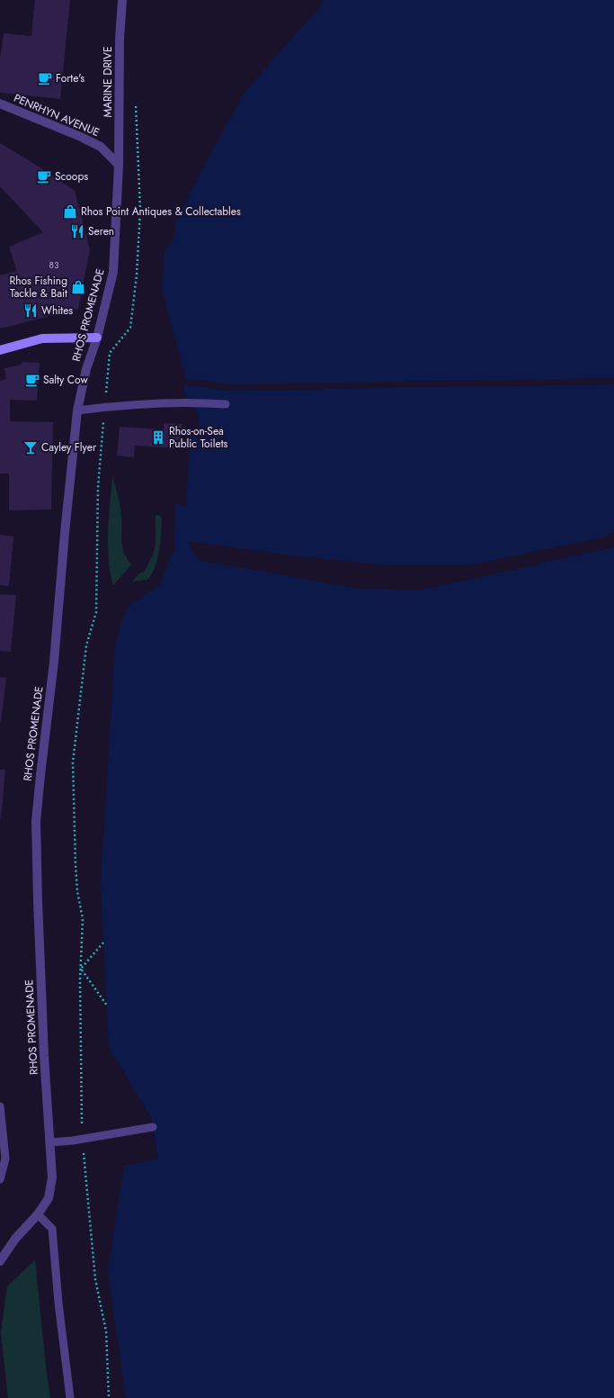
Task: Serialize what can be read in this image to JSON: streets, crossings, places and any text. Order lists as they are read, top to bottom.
{
  "streets": {
    "street": ["MARINE DRIVE", "PENRHYN AVENUE", "RHOS PROMENADE"]
  },
  "crossings": [
    ["MARINE DRIVE", "PENRHYN AVENUE"],
    ["MARINE DRIVE", "RHOS PROMENADE"],
    ["PENRHYN AVENUE", "RHOS PROMENADE"]
  ],
  "places": {
    "cafe": ["Forte's", "Scoops", "Salty Cow"],
    "shop": ["Rhos Point Antiques & Collectables", "Rhos Fishing Tackle & Bait"],
    "restaurant": ["Seren", "Whites"],
    "building": ["Rhos-on-Sea Public Toilets"],
    "bar": ["Cayley Flyer"]
  },
  "house_numbers": ["83"]
}
